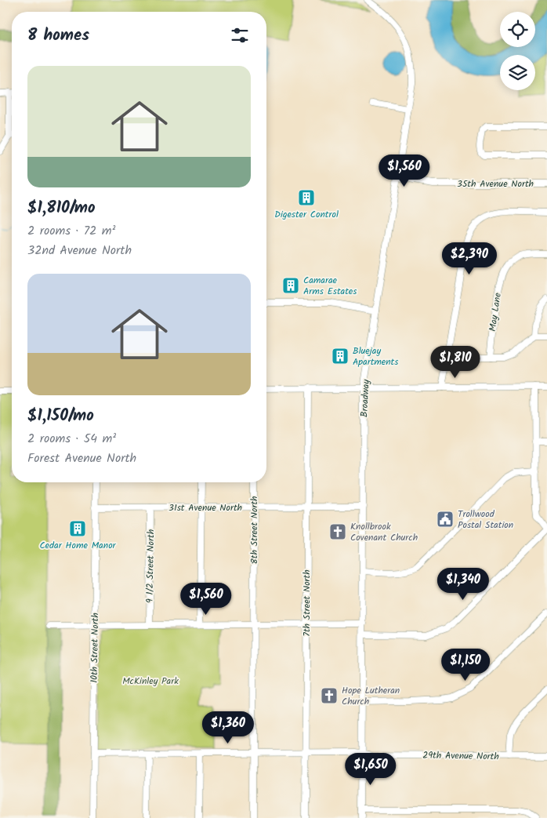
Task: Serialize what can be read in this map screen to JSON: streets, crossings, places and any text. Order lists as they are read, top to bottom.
{
  "streets": {
    "street": [
      "35th Avenue North",
      "May Lane",
      "Broadway",
      "31st Avenue North",
      "8th Street North",
      "9 1/2 Street North",
      "7th Street North",
      "10th Street North",
      "29th Avenue North"
    ]
  },
  "crossings": [
    ["35th Avenue North", "Broadway"],
    ["Broadway", "31st Avenue North"],
    ["Broadway", "29th Avenue North"],
    ["31st Avenue North", "8th Street North"],
    ["31st Avenue North", "9 1/2 Street North"],
    ["31st Avenue North", "7th Street North"],
    ["31st Avenue North", "10th Street North"],
    ["8th Street North", "29th Avenue North"],
    ["7th Street North", "29th Avenue North"],
    ["10th Street North", "29th Avenue North"]
  ],
  "parks": ["McKinley Park"],
  "places": {
    "building": [
      "Digester Control",
      "Camarae Arms Estates",
      "Bluejay Apartments",
      "Cedar Home Manor"
    ],
    "public building": ["Trollwood Postal Station"],
    "church": ["Knollbrook Covenant Church", "Hope Lutheran Church"]
  },
  "page": {
    "heading": "8 homes",
    "list": [
      {
        "name": "$1,810/mo",
        "note": "2 rooms · 72 m² · 32nd Avenue North"
      },
      {
        "name": "$1,150/mo",
        "note": "2 rooms · 54 m² · Forest Avenue North"
      }
    ],
    "price": [
      "$1,560",
      "$2,390",
      "$1,810",
      "$1,340",
      "$1,560",
      "$1,150",
      "$1,360",
      "$1,650"
    ]
  }
}
